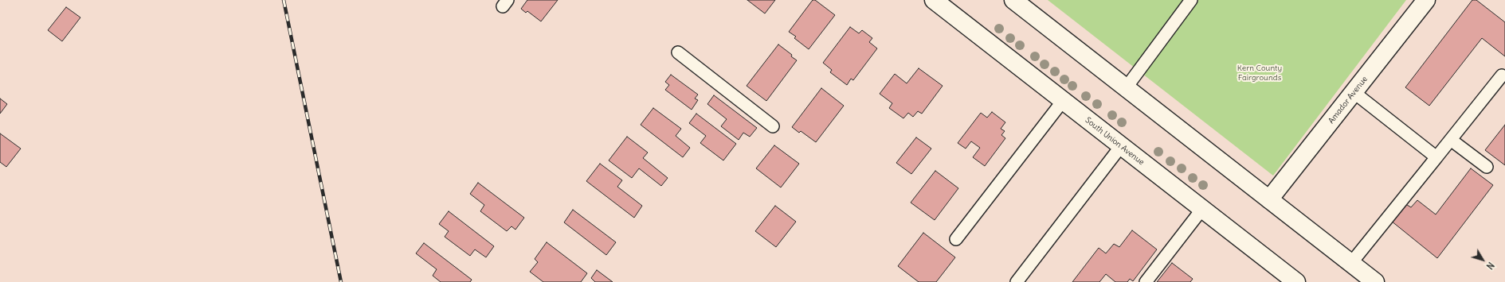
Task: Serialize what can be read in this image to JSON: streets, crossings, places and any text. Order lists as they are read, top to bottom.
{
  "streets": {
    "main road": ["Amador Avenue", "South Union Avenue"]
  },
  "parks": ["Kern County Fairgrounds"],
  "north": "bottom right"
}
